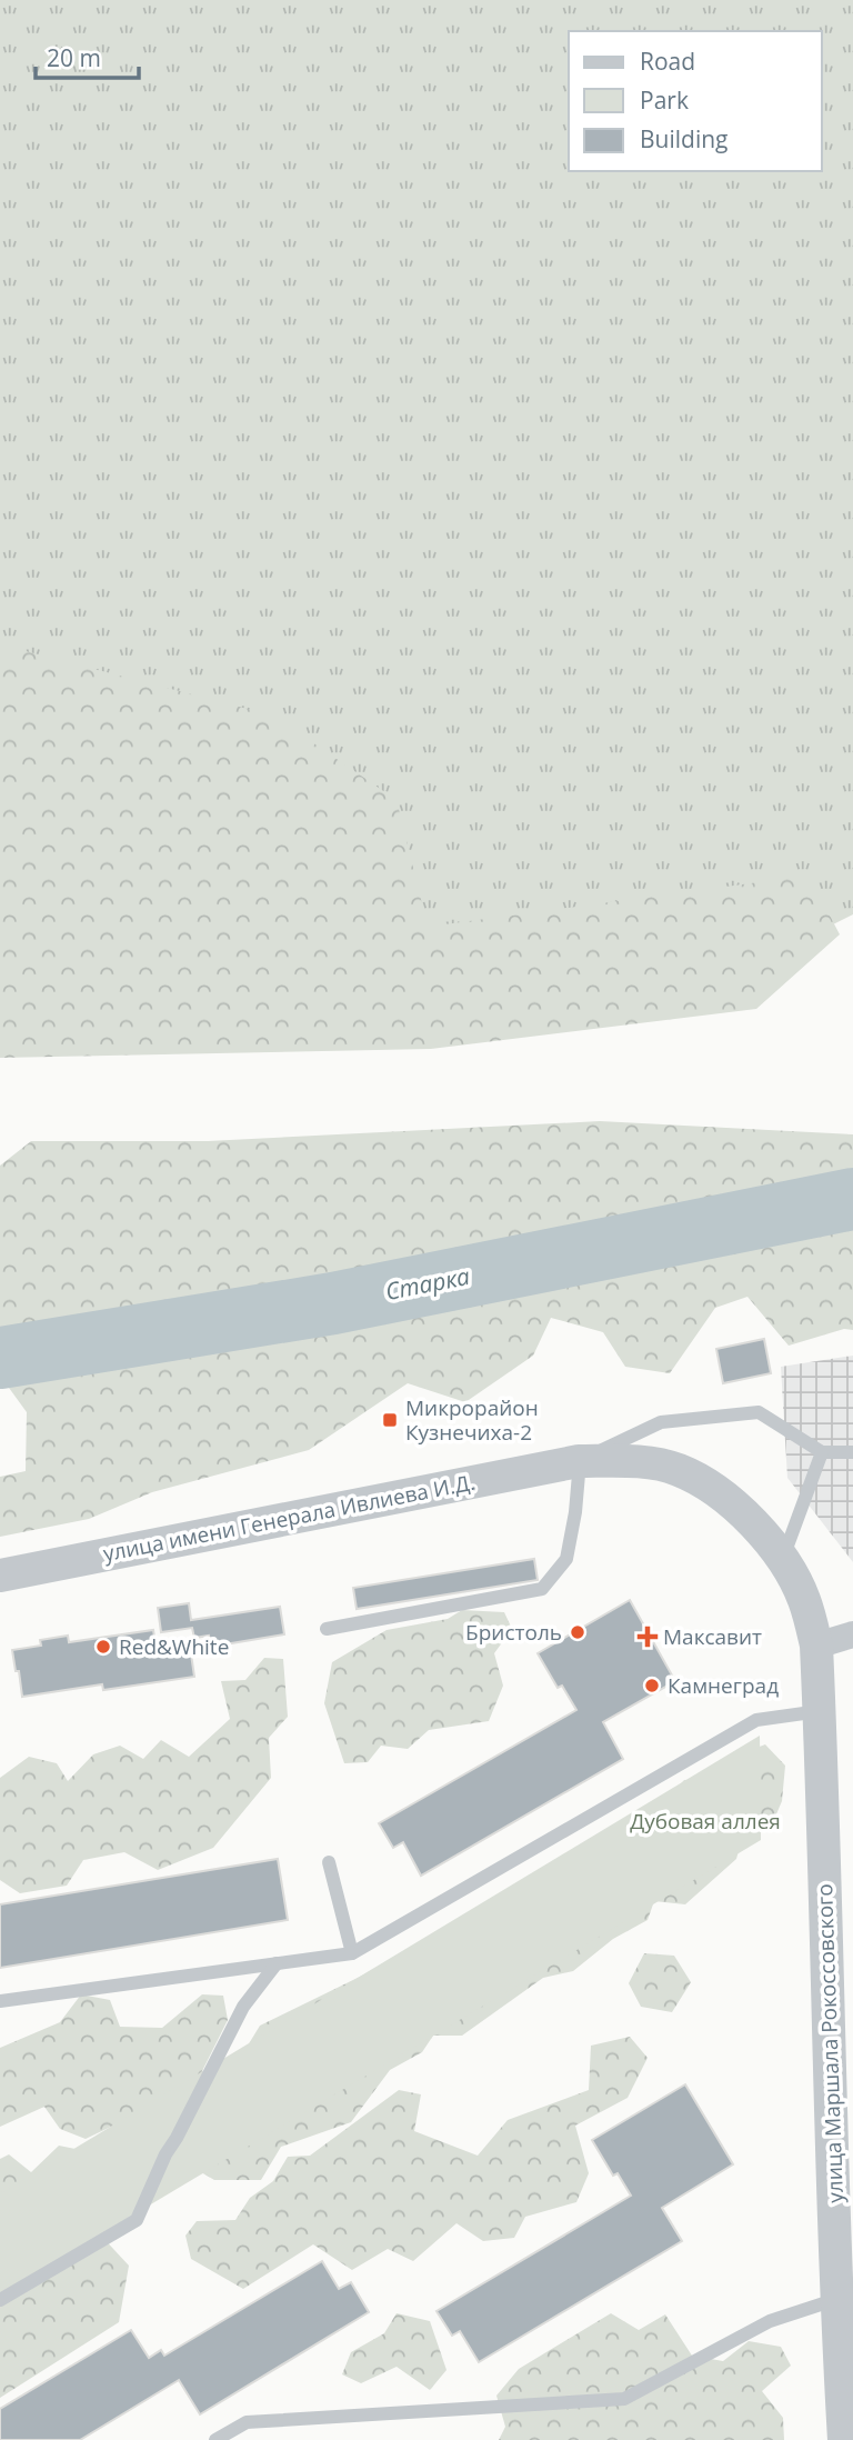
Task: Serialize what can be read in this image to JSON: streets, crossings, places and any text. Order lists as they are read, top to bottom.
{
  "streets": {
    "street": ["улица имени Генерала Ивлиева И.Д.", "улица Маршала Рокоссовского"]
  },
  "crossings": [
    ["улица имени Генерала Ивлиева И.Д.", "улица Маршала Рокоссовского"]
  ],
  "water": ["Старка"],
  "parks": ["Дубовая аллея"],
  "places": {
    "transit": ["Микрорайон Кузнечиха-2"],
    "other": ["Бристоль", "Red&White", "Камнеград"],
    "health": ["Максавит"]
  },
  "legend": ["Road", "Park", "Building"],
  "scale_bar": "20 m"
}
